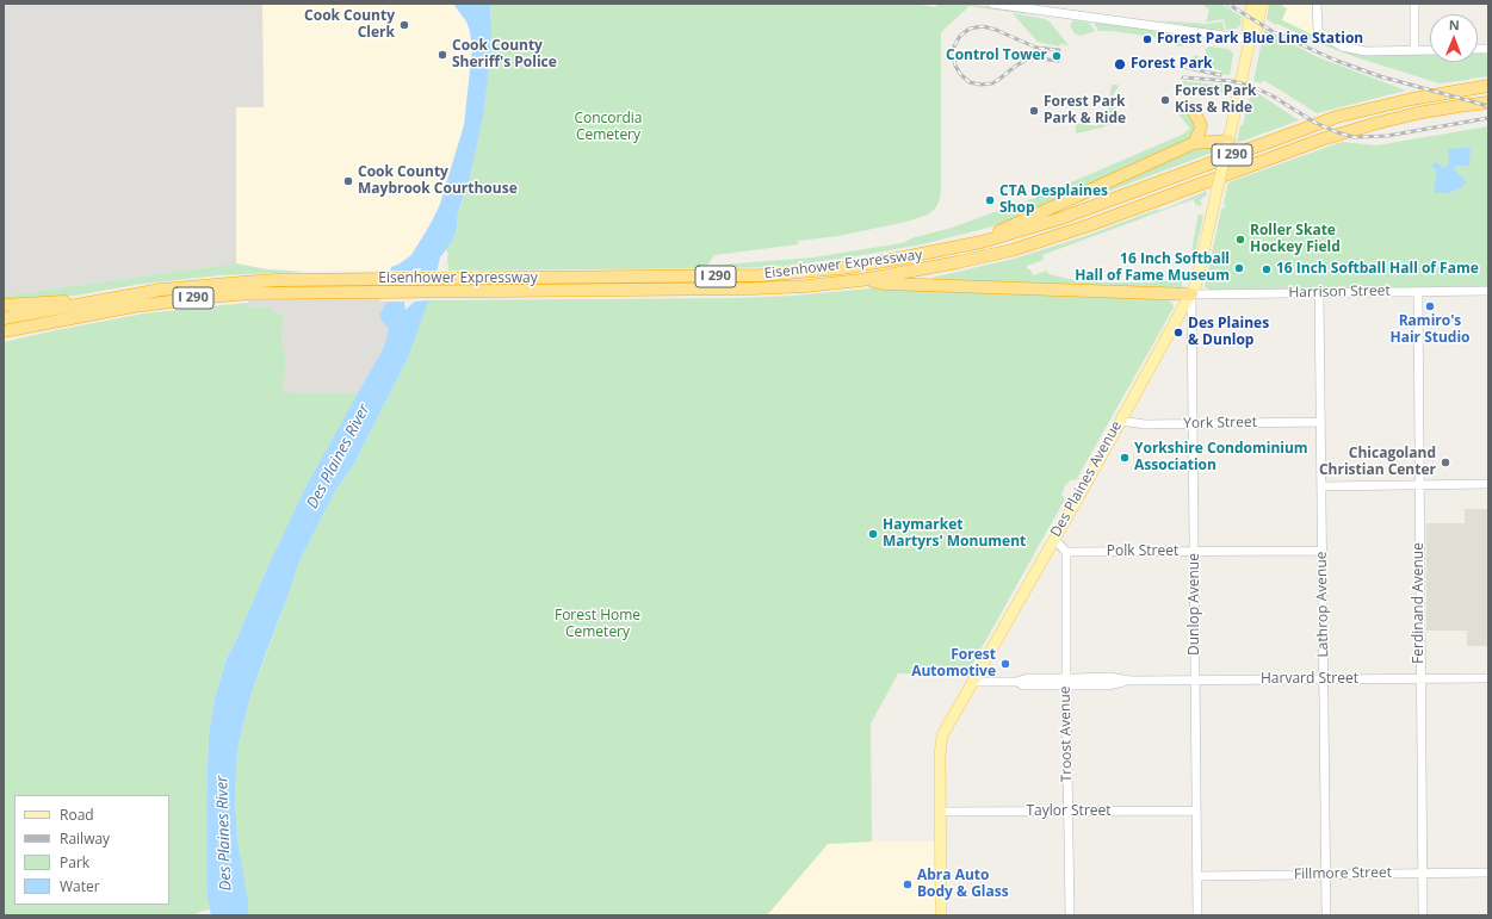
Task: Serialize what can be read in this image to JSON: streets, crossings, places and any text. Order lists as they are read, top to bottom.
{
  "streets": {
    "highway": ["I 290", "Eisenhower Expressway"],
    "main road": ["Des Plaines Avenue"],
    "street": [
      "Harrison Street",
      "York Street",
      "Polk Street",
      "Ferdinand Avenue",
      "Dunlop Avenue",
      "Lathrop Avenue",
      "Harvard Street",
      "Troost Avenue",
      "Taylor Street",
      "Fillmore Street"
    ]
  },
  "crossings": [
    ["Harrison Street", "Des Plaines Avenue"],
    ["Harrison Street", "Ferdinand Avenue"],
    ["Harrison Street", "Dunlop Avenue"],
    ["Harrison Street", "Lathrop Avenue"],
    ["York Street", "Des Plaines Avenue"],
    ["York Street", "Dunlop Avenue"],
    ["York Street", "Lathrop Avenue"],
    ["Des Plaines Avenue", "Dunlop Avenue"],
    ["Des Plaines Avenue", "Harvard Street"],
    ["Des Plaines Avenue", "Taylor Street"],
    ["Polk Street", "Dunlop Avenue"],
    ["Polk Street", "Lathrop Avenue"],
    ["Polk Street", "Troost Avenue"],
    ["Ferdinand Avenue", "Harvard Street"],
    ["Ferdinand Avenue", "Fillmore Street"],
    ["Dunlop Avenue", "Harvard Street"],
    ["Dunlop Avenue", "Taylor Street"],
    ["Dunlop Avenue", "Fillmore Street"],
    ["Lathrop Avenue", "Harvard Street"],
    ["Lathrop Avenue", "Fillmore Street"],
    ["Harvard Street", "Troost Avenue"],
    ["Troost Avenue", "Taylor Street"]
  ],
  "water": ["Des Plaines River"],
  "parks": ["Concordia Cemetery", "Forest Home Cemetery"],
  "places": [
    "Cook County Clerk",
    "Forest Park Blue Line Station",
    "Cook County Sheriff's Police",
    "Control Tower",
    "Forest Park",
    "Forest Park Kiss & Ride",
    "Forest Park Park & Ride",
    "Cook County Maybrook Courthouse",
    "CTA Desplaines Shop",
    "Roller Skate Hockey Field",
    "16 Inch Softball Hall of Fame Museum",
    "16 Inch Softball Hall of Fame",
    "Ramiro's Hair Studio",
    "Des Plaines & Dunlop",
    "Yorkshire Condominium Association",
    "Chicagoland Christian Center",
    "Haymarket Martyrs' Monument",
    "Forest Automotive",
    "Abra Auto Body & Glass"
  ],
  "legend": [
    "Road",
    "Railway",
    "Park",
    "Water"
  ],
  "north": "top"
}
